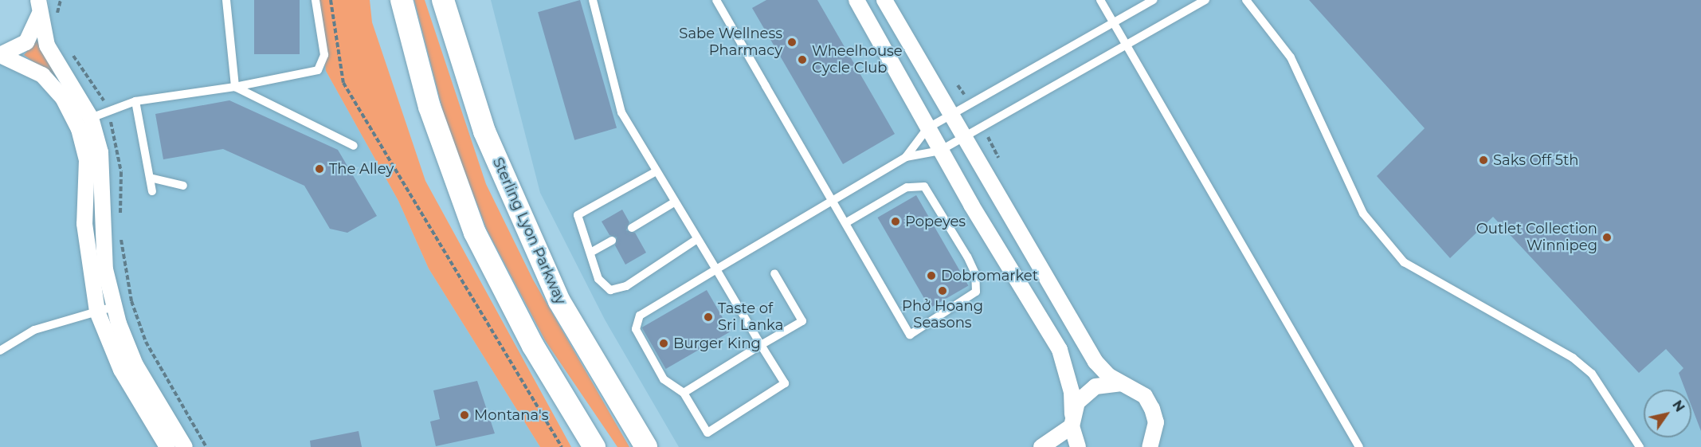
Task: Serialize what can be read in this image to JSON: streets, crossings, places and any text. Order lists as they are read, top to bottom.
{
  "streets": {
    "main road": ["Sterling Lyon Parkway"]
  },
  "places": [
    "Sabe Wellness Pharmacy",
    "Wheelhouse Cycle Club",
    "Saks Off 5th",
    "The Alley",
    "Popeyes",
    "Outlet Collection Winnipeg",
    "Dobromarket",
    "Phở Hoang Seasons",
    "Taste of Sri Lanka",
    "Burger King",
    "Montana's"
  ],
  "north": "top right"
}
